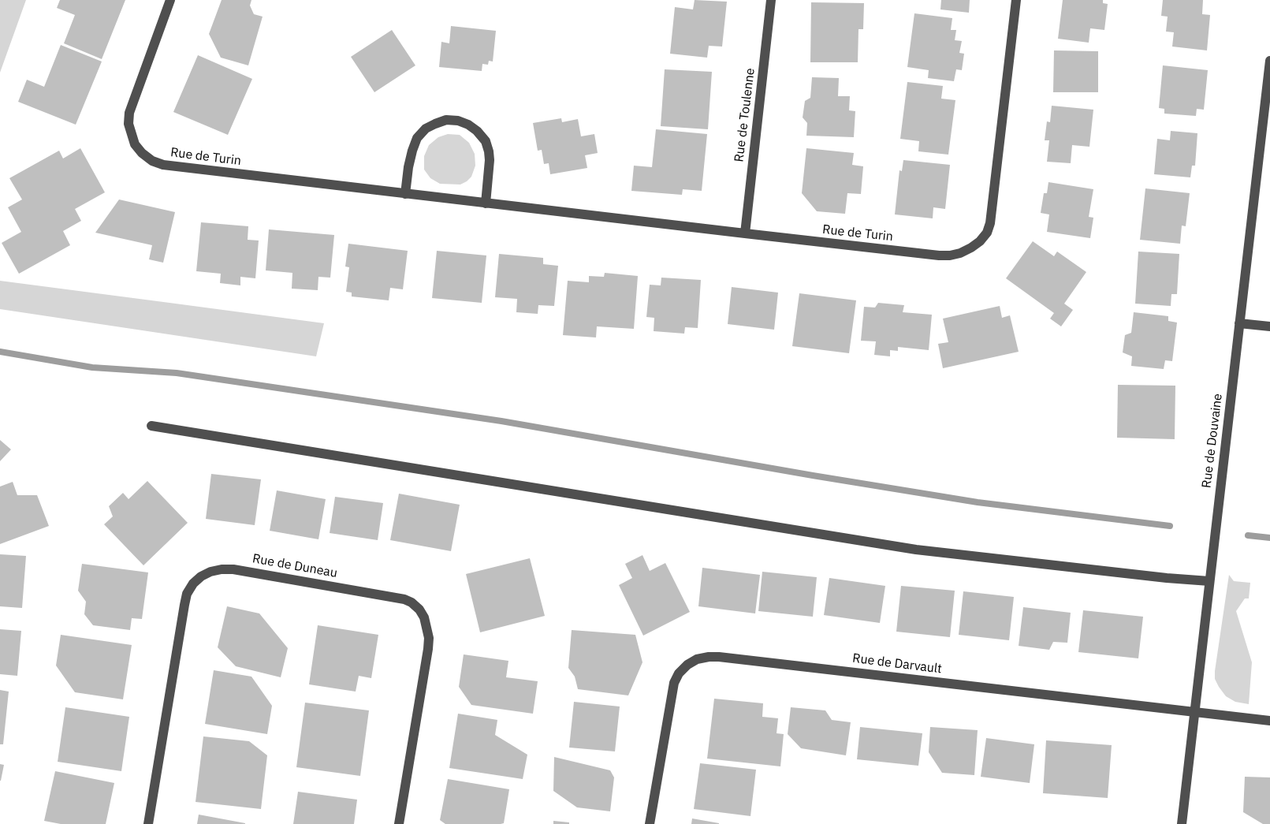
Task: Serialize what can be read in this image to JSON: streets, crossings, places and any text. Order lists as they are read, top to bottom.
{
  "streets": {
    "street": [
      "Rue de Toulenne",
      "Rue de Turin",
      "Rue de Douvaine",
      "Rue de Duneau",
      "Rue de Darvault"
    ]
  },
  "crossings": [
    ["Rue de Toulenne", "Rue de Turin"],
    ["Rue de Douvaine", "Rue de Darvault"]
  ]
}
